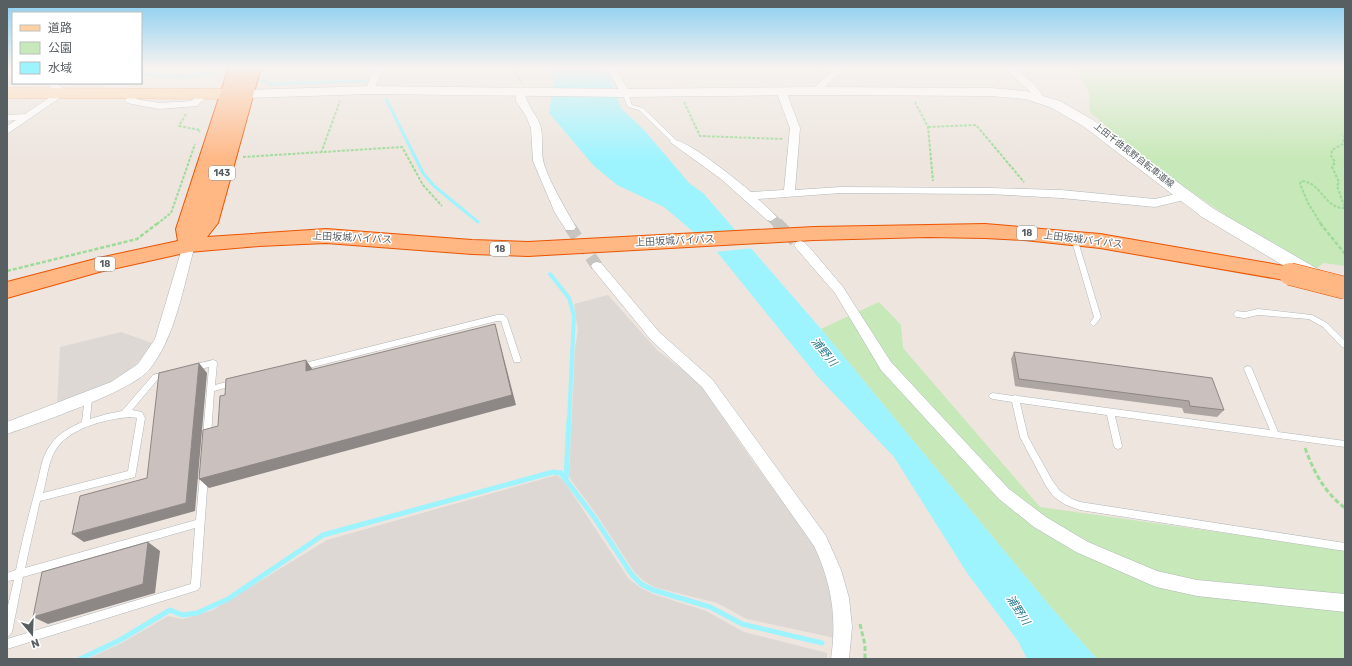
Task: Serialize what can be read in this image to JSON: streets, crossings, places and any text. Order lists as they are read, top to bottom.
{
  "streets": {
    "highway": ["143", "18", "上田坂城バイパス"]
  },
  "crossings": [
    ["143", "上田坂城バイパス"]
  ],
  "water": ["浦野川"],
  "legend": ["道路", "公園", "水域"],
  "north": "bottom"
}
